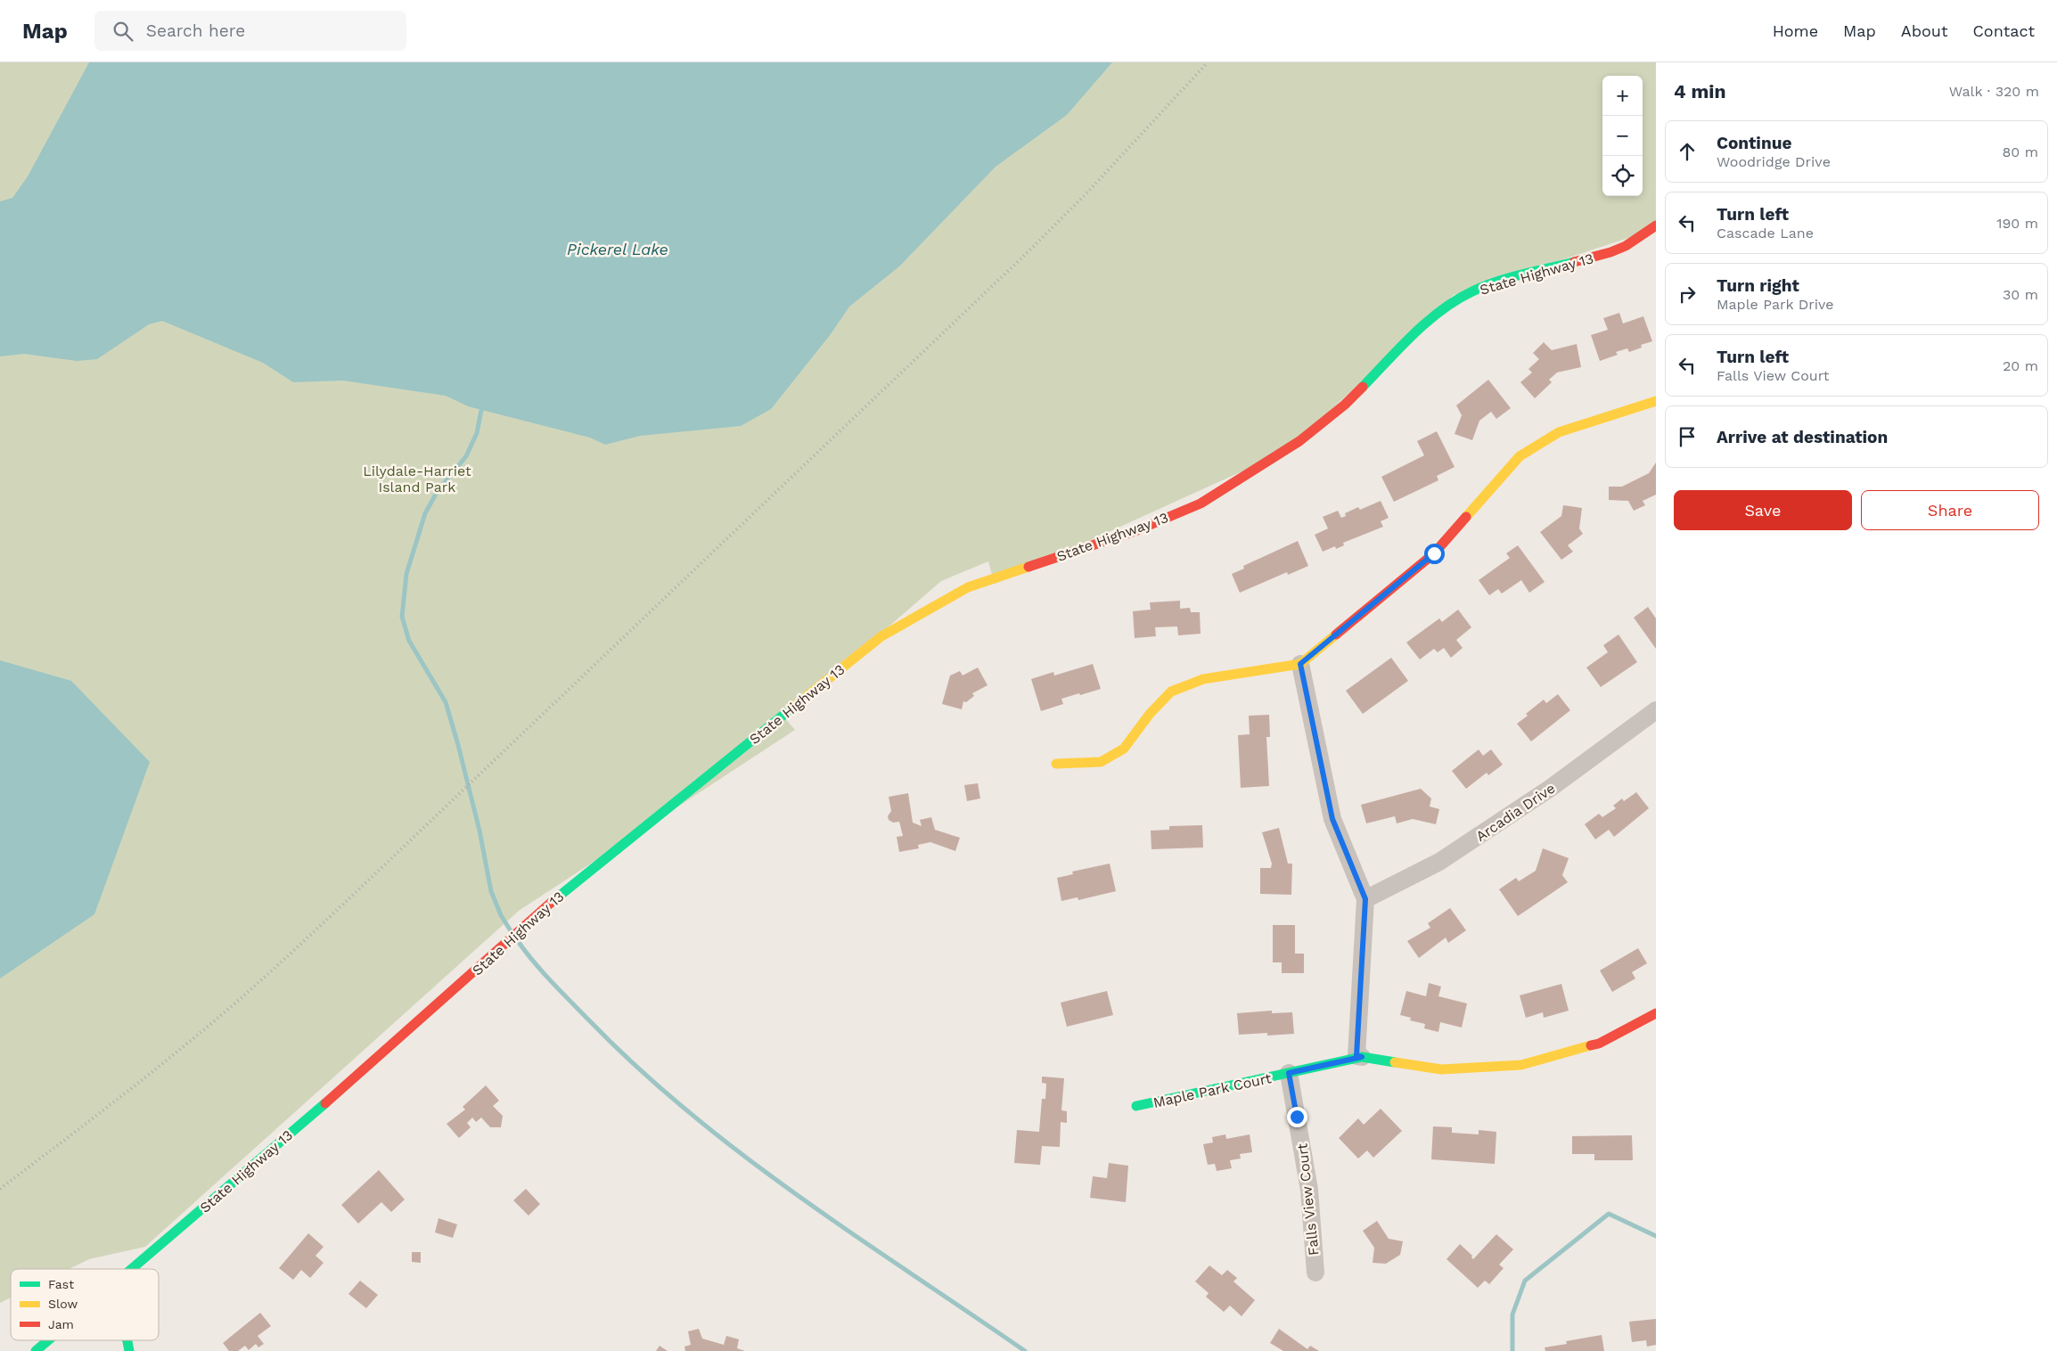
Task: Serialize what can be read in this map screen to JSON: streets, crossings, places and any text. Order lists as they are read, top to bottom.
{
  "streets": {
    "street": [
      "State Highway 13",
      "Arcadia Drive",
      "Maple Park Court",
      "Falls View Court"
    ]
  },
  "crossings": [
    ["Maple Park Court", "Falls View Court"]
  ],
  "water": ["Pickerel Lake"],
  "parks": ["Lilydale-Harriet Island Park"],
  "legend": ["Fast", "Slow", "Jam"],
  "page": {
    "header": "Map",
    "search": "Search here",
    "nav": [
      "Home",
      "Map",
      "About",
      "Contact"
    ],
    "heading": ["4 min", "Walk · 320 m"],
    "map_buttons": ["+", "−"],
    "list": [
      ["Continue", "Woodridge Drive", "80 m"],
      ["Turn left", "Cascade Lane", "190 m"],
      ["Turn right", "Maple Park Drive", "30 m"],
      ["Turn left", "Falls View Court", "20 m"],
      "Arrive at destination"
    ],
    "buttons": ["Save", "Share"]
  }
}
